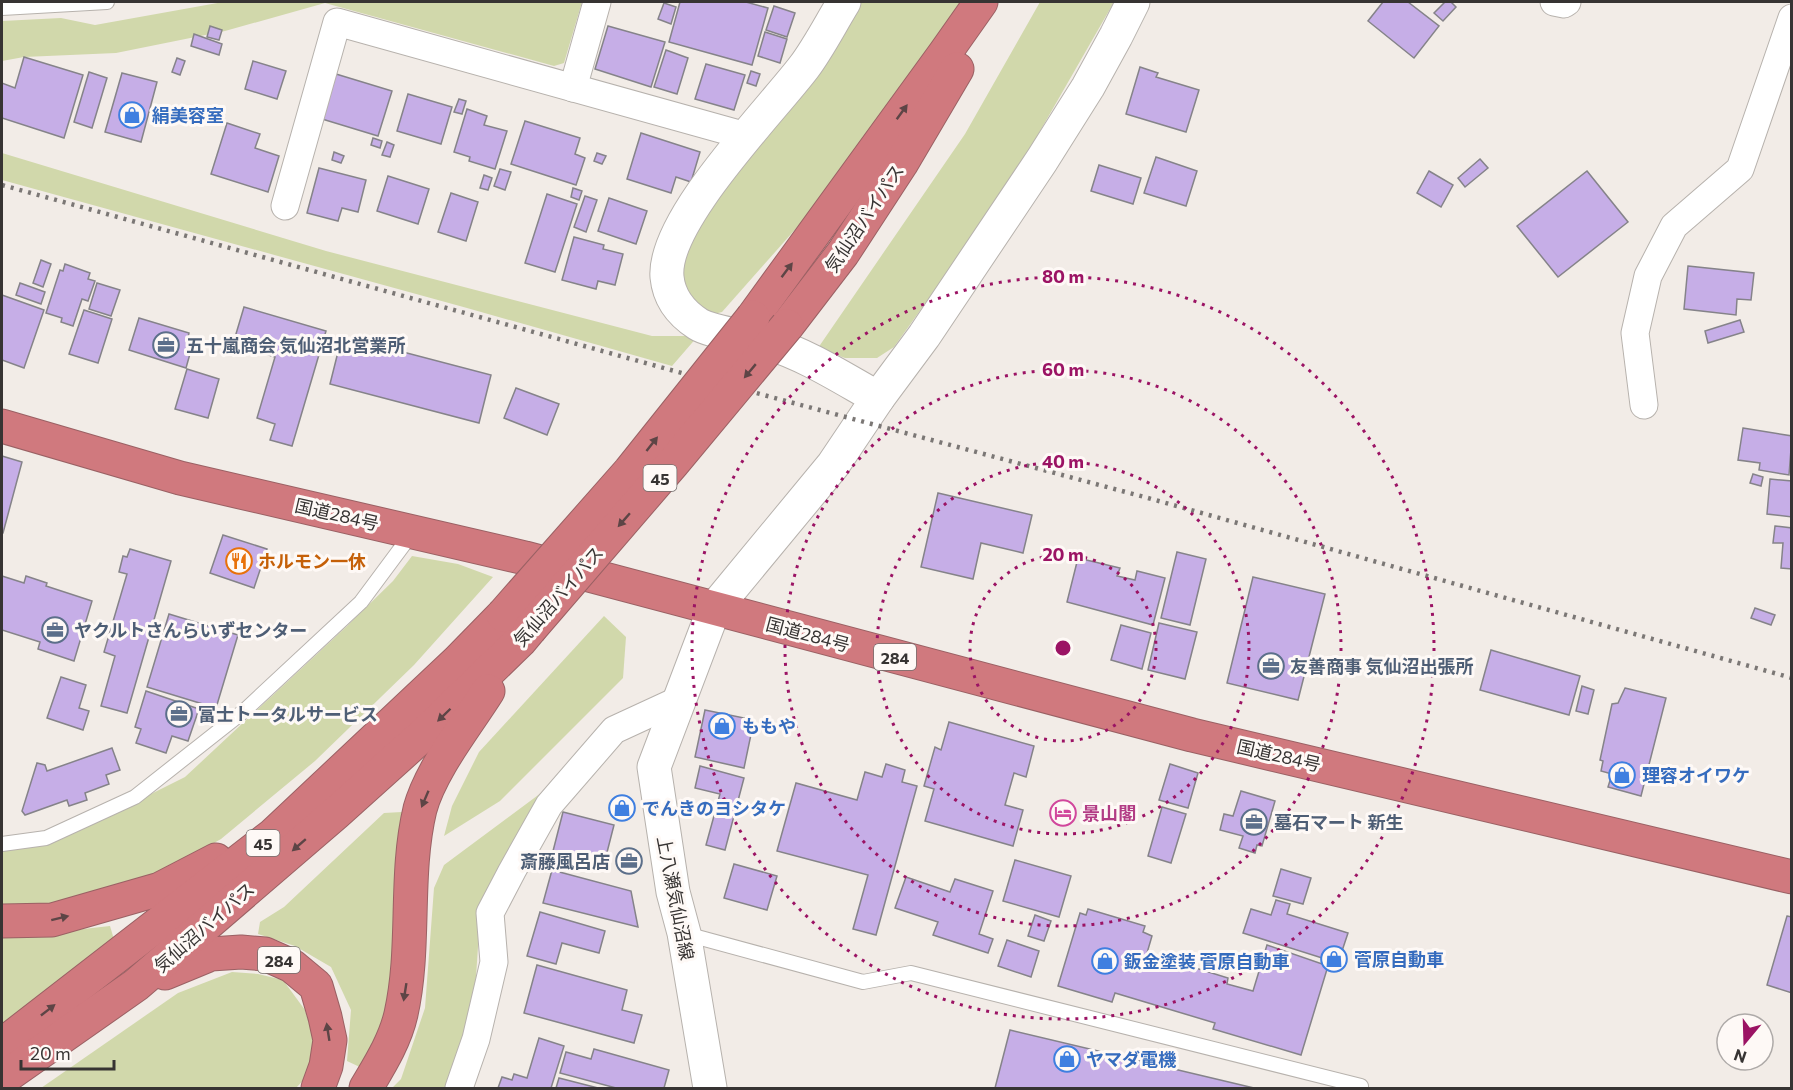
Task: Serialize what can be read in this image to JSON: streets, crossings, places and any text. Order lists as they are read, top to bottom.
{
  "streets": {
    "highway": [
      "気仙沼バイパス",
      "45",
      "国道284号",
      "284"
    ],
    "street": ["上八瀬気仙沼線"]
  },
  "crossings": [
    ["気仙沼バイパス", "284"],
    ["国道284号", "上八瀬気仙沼線"]
  ],
  "places": {
    "shop": [
      "絹美容室",
      "ももや",
      "理容オイワケ",
      "でんきのヨシタケ",
      "菅原自動車",
      "鈑金塗装 菅原自動車",
      "ヤマダ電機"
    ],
    "office": [
      "五十嵐商会 気仙沼北営業所",
      "ヤクルトさんらいずセンター",
      "友善商事 気仙沼出張所",
      "富士トータルサービス",
      "墓石マート 新生",
      "斎藤風呂店"
    ],
    "restaurant": ["ホルモン一休"],
    "hotel": ["景山閣"]
  },
  "scale_bar": "20 m",
  "north": "bottom",
  "rings": [
    "80 m",
    "60 m",
    "40 m",
    "20 m"
  ]
}
